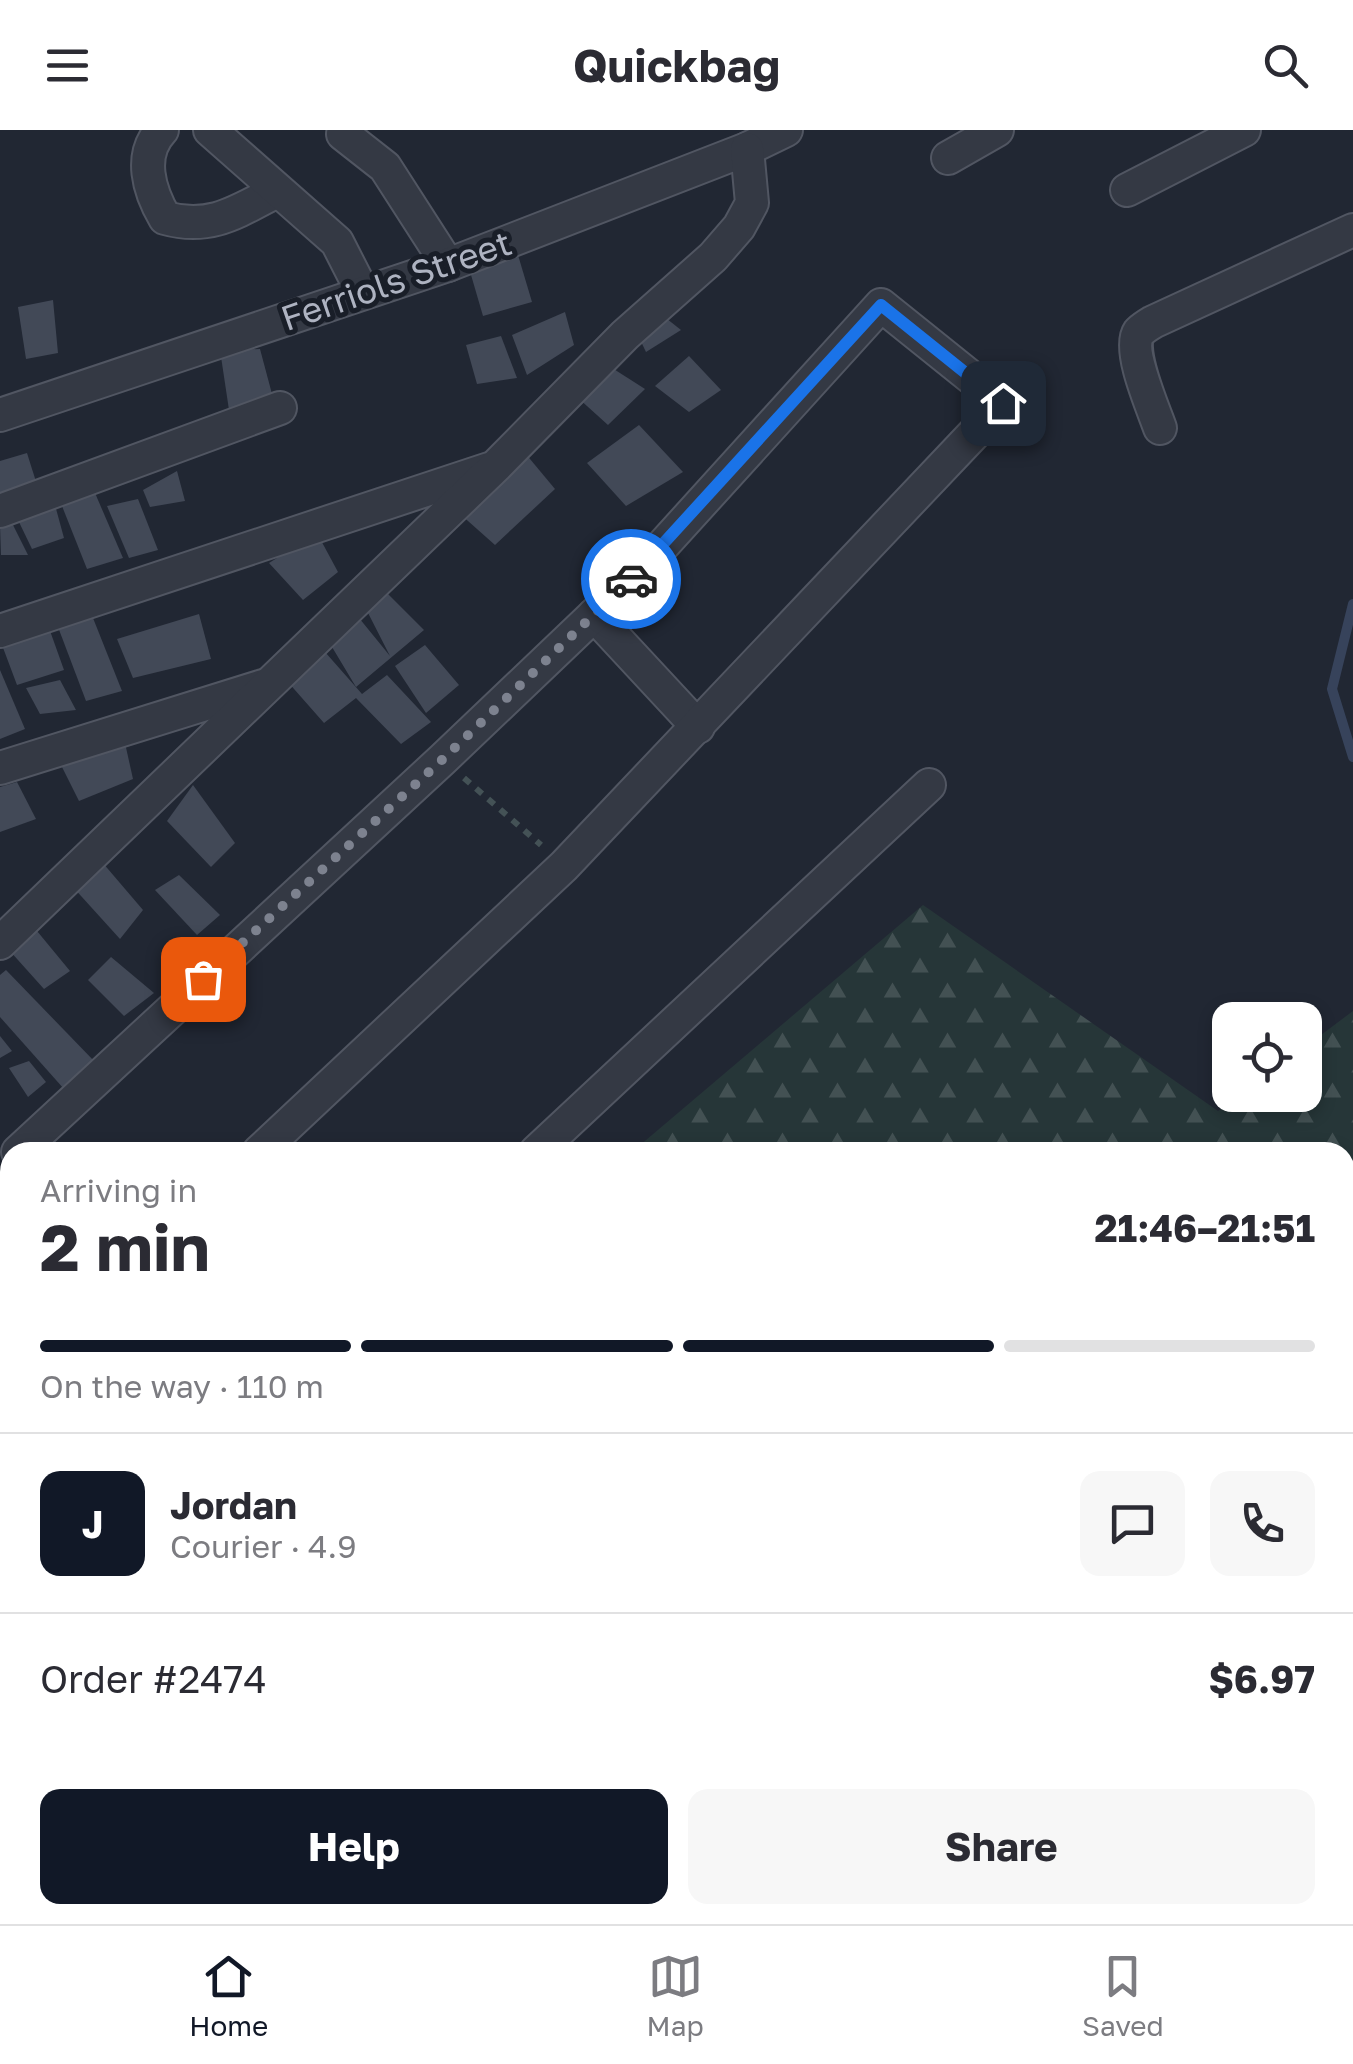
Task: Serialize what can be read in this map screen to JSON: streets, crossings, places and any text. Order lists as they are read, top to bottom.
{
  "streets": {
    "street": ["Ferriols Street"]
  },
  "page": {
    "header": "Quickbag",
    "heading": ["2 min", "Arriving in", "21:46–21:51"],
    "panel": [
      "Jordan",
      "Courier · 4.9",
      "Order #2474",
      "$6.97"
    ],
    "bar": "On the way · 110 m",
    "round": "J",
    "buttons": ["Help", "Share"],
    "tabs": ["Home", "Map", "Saved"]
  }
}
